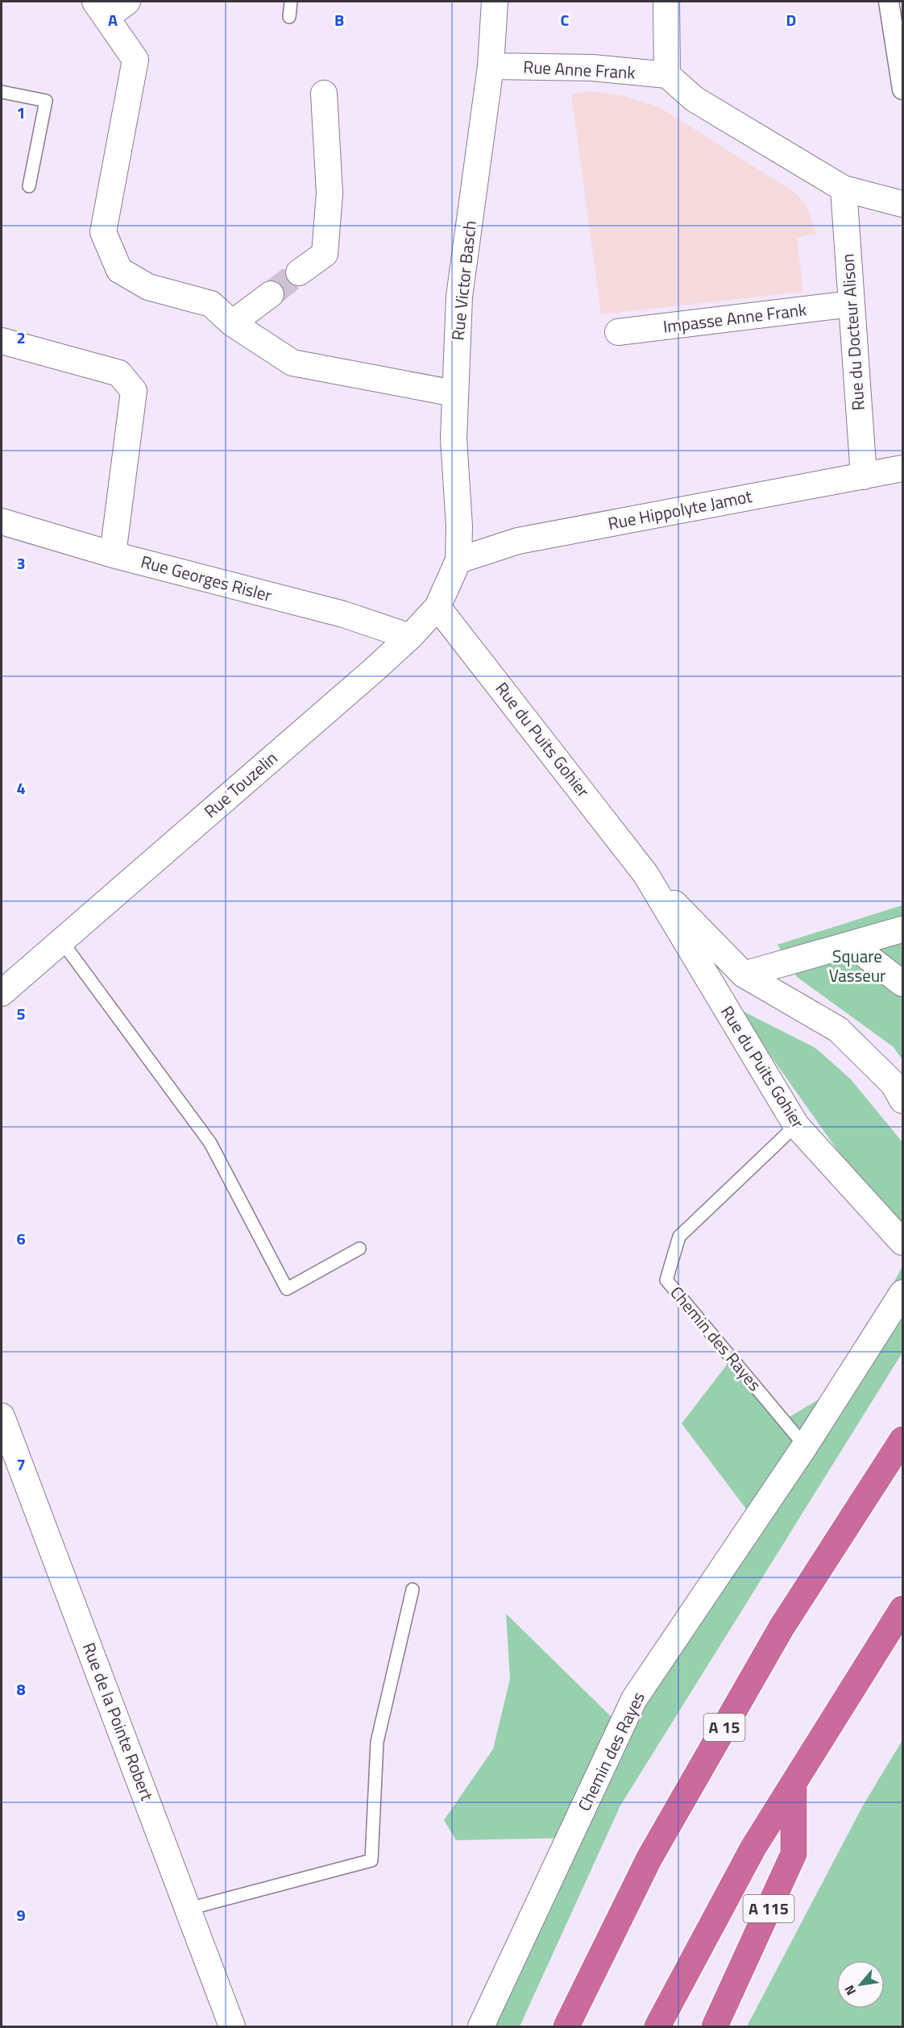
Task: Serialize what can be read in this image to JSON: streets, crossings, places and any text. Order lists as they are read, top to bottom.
{
  "streets": {
    "highway": ["A 15", "A 115"],
    "street": [
      "Rue Anne Frank",
      "Rue Victor Basch",
      "Impasse Anne Frank",
      "Rue du Docteur Alison",
      "Rue Hippolyte Jamot",
      "Rue Georges Risler",
      "Rue du Puits Gohier",
      "Rue Touzelin",
      "Chemin des Rayes",
      "Rue de la Pointe Robert"
    ]
  },
  "crossings": [
    ["Rue Anne Frank", "Rue Victor Basch"],
    ["Rue Victor Basch", "Rue Hippolyte Jamot"],
    ["Rue Victor Basch", "Rue Touzelin"],
    ["Impasse Anne Frank", "Rue du Docteur Alison"],
    ["Rue du Docteur Alison", "Rue Hippolyte Jamot"],
    ["Rue Hippolyte Jamot", "Rue Touzelin"],
    ["Rue Georges Risler", "Rue Touzelin"],
    ["Rue du Puits Gohier", "Rue Touzelin"],
    ["Rue du Puits Gohier", "Chemin des Rayes"]
  ],
  "parks": ["Square Vasseur"],
  "north": "bottom left",
  "grid": {
    "columns": [
      "A",
      "B",
      "C",
      "D"
    ],
    "rows": [
      "1",
      "2",
      "3",
      "4",
      "5",
      "6",
      "7",
      "8",
      "9"
    ]
  }
}
